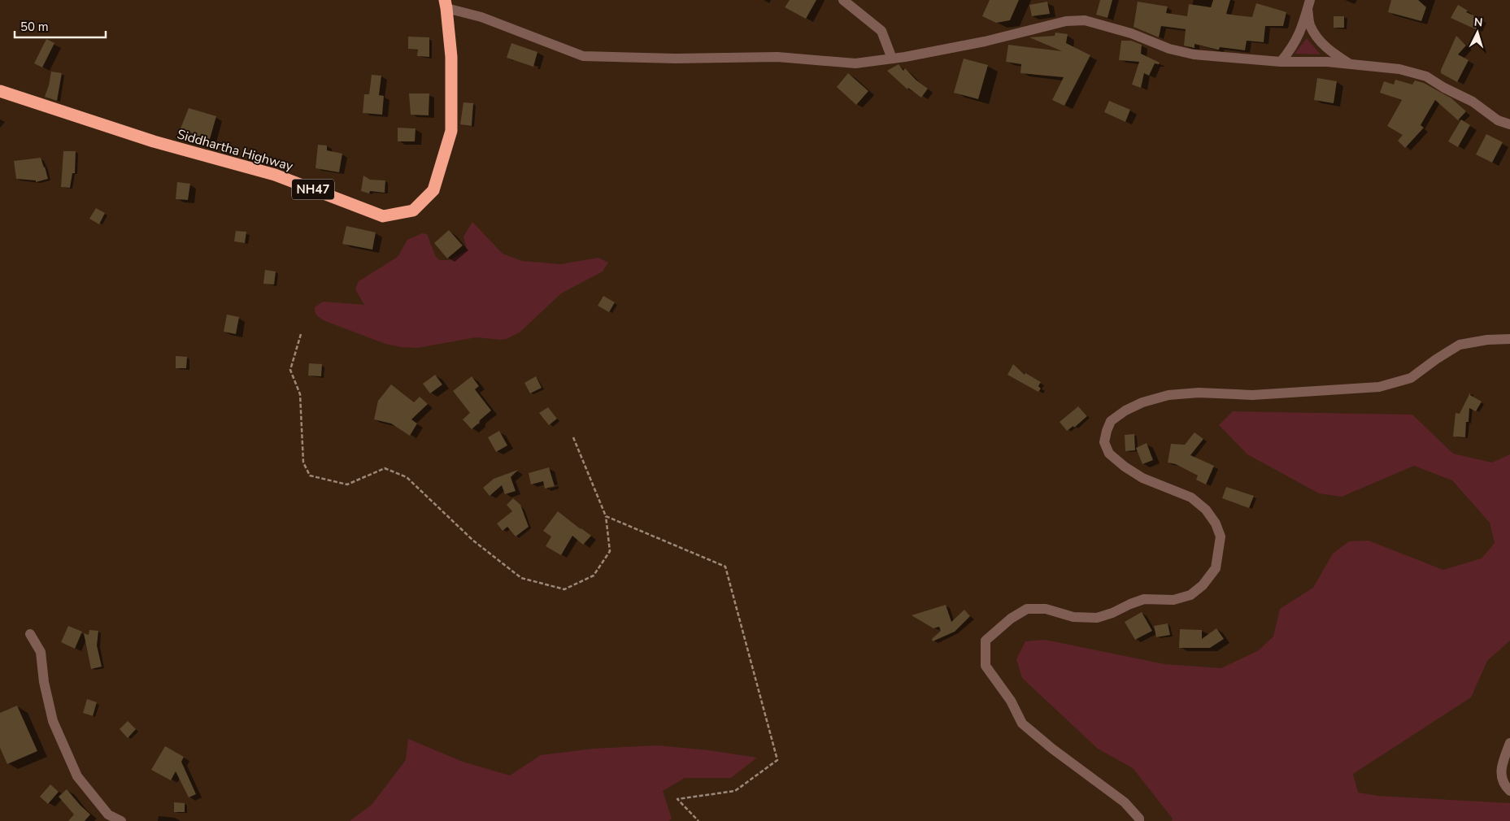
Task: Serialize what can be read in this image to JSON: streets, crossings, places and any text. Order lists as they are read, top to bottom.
{
  "streets": {
    "highway": ["Siddhartha Highway", "NH47"]
  },
  "scale_bar": "50 m",
  "north": "top"
}
